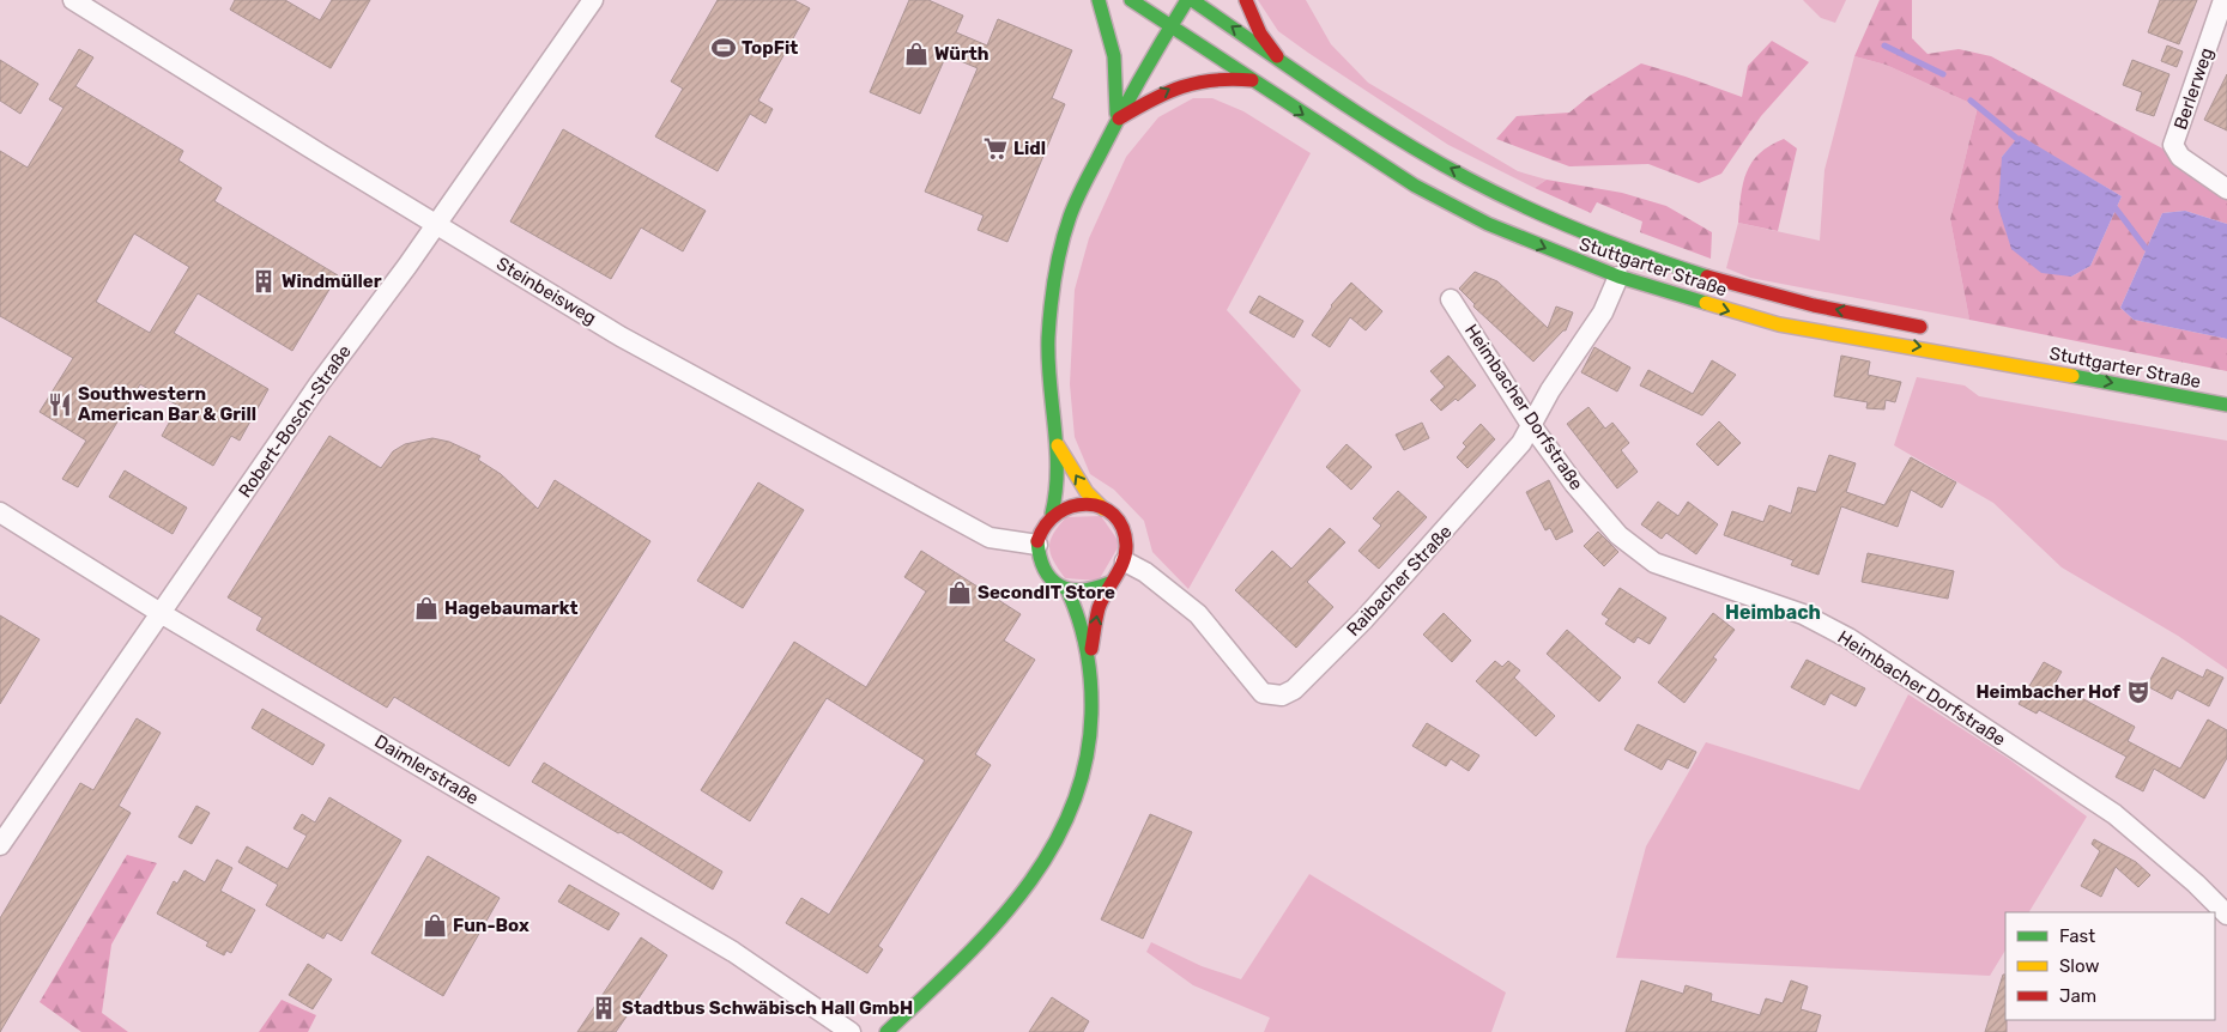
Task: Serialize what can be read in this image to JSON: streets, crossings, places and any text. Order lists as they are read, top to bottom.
{
  "streets": {
    "main road": ["Stuttgarter Straße"],
    "street": [
      "Berlerweg",
      "Steinbeisweg",
      "Heimbacher Dorfstraße",
      "Robert-Bosch-Straße",
      "Raibacher Straße",
      "Daimlerstraße"
    ]
  },
  "crossings": [
    ["Stuttgarter Straße", "Raibacher Straße"],
    ["Steinbeisweg", "Robert-Bosch-Straße"],
    ["Steinbeisweg", "Raibacher Straße"],
    ["Heimbacher Dorfstraße", "Raibacher Straße"],
    ["Robert-Bosch-Straße", "Daimlerstraße"]
  ],
  "districts": ["Heimbach"],
  "places": {
    "sports": ["TopFit"],
    "shop": [
      "Würth",
      "SecondIT Store",
      "Hagebaumarkt",
      "Fun-Box"
    ],
    "supermarket": ["Lidl"],
    "building": ["Windmüller", "Stadtbus Schwäbisch Hall GmbH"],
    "restaurant": ["Southwestern American Bar & Grill"],
    "theatre": ["Heimbacher Hof"]
  },
  "legend": ["Fast", "Slow", "Jam"]
}
